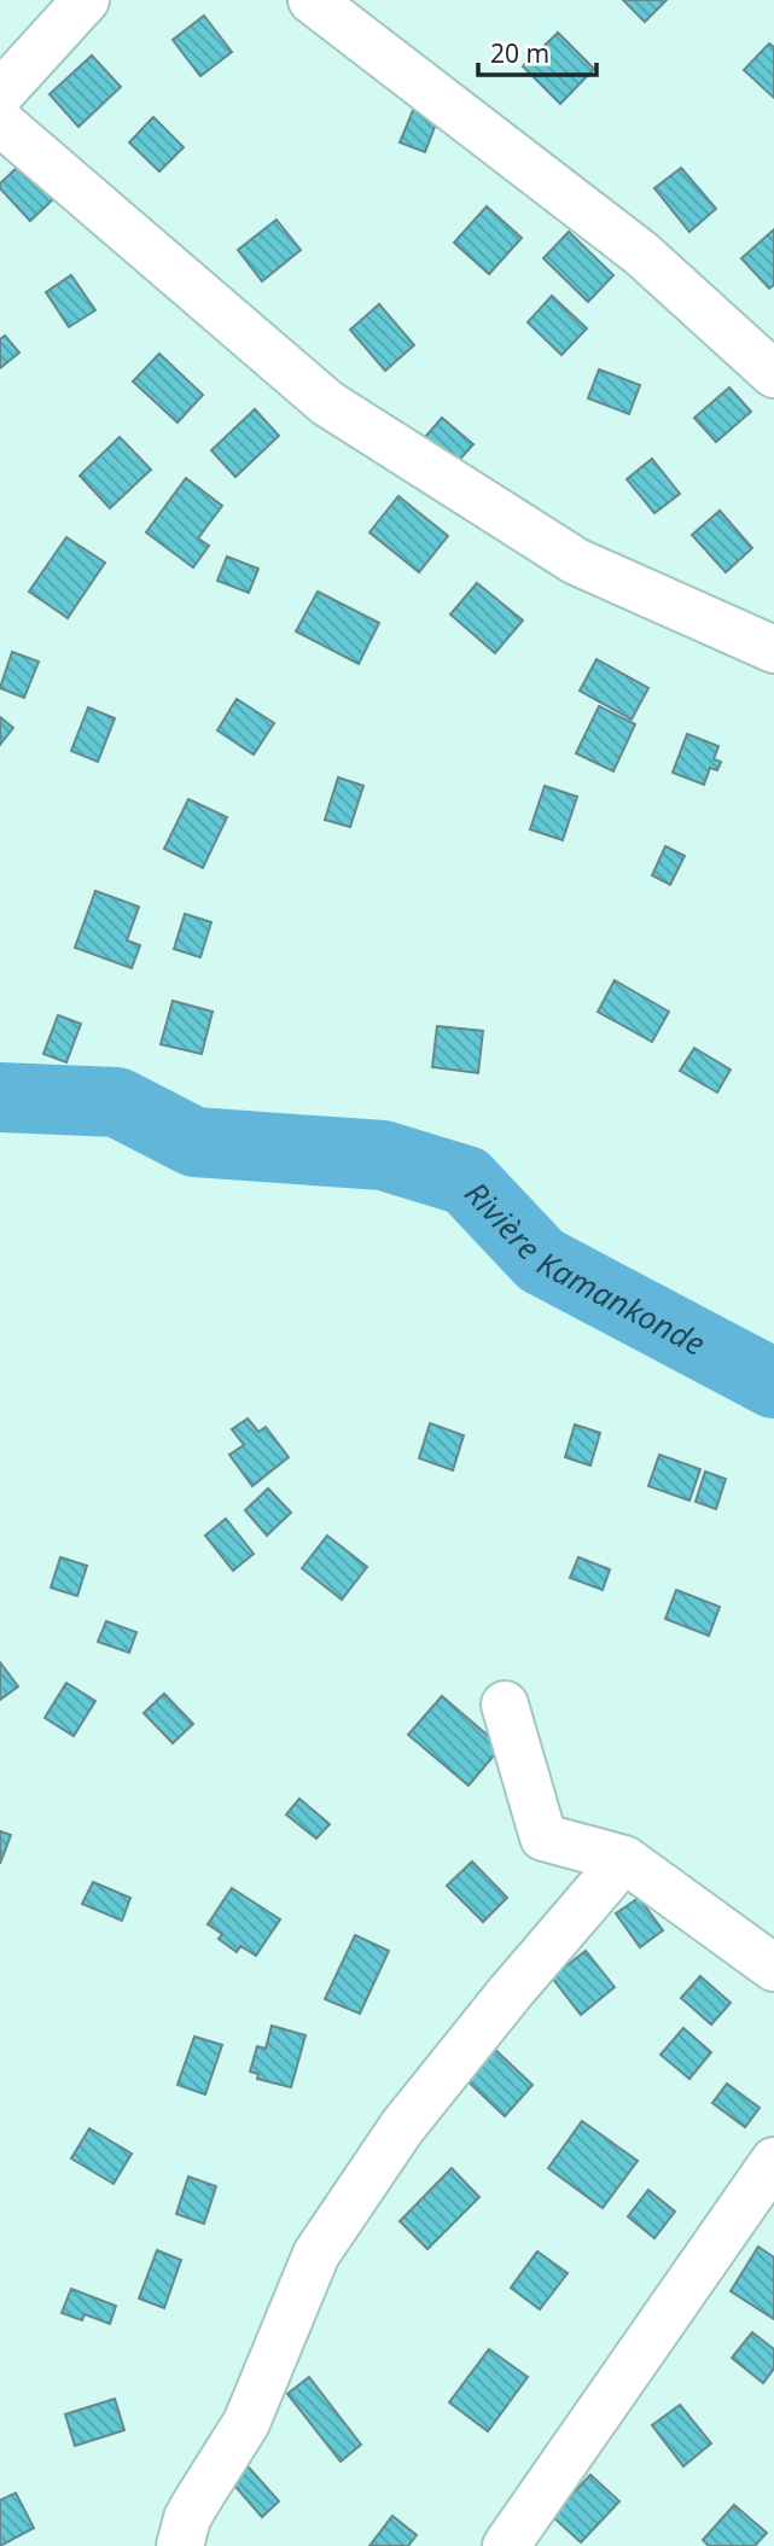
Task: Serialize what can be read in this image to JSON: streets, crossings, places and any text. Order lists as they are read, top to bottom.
{
  "water": ["Rivière Kamankonde"],
  "scale_bar": "20 m"
}
